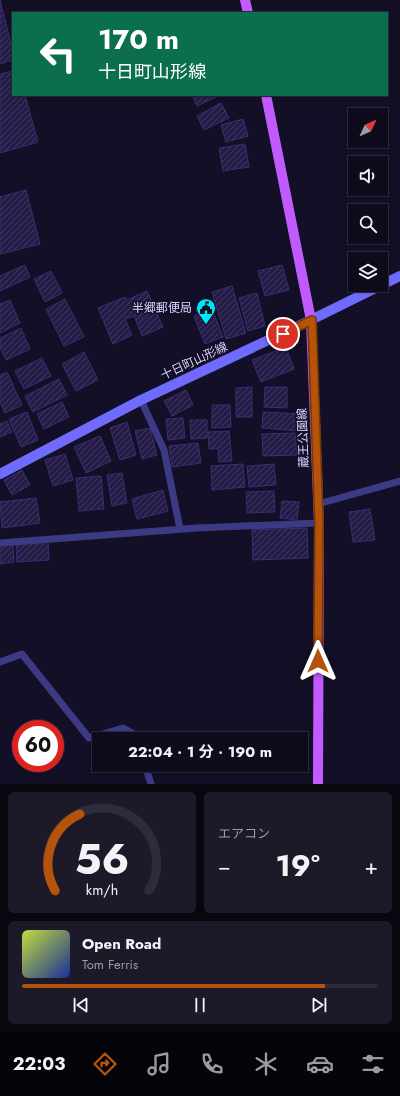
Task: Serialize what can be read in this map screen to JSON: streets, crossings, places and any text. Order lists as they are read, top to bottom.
{
  "streets": {
    "main road": ["十日町山形線", "蔵王公園線"]
  },
  "crossings": [
    ["十日町山形線", "蔵王公園線"]
  ],
  "places": {
    "public building": ["半郷郵便局"]
  },
  "north": "top right",
  "page": {
    "turn": ["170 m", "十日町山形線"],
    "limit": "60",
    "trip": "22:04 · 1 分 · 190 m",
    "tile": "エアコン",
    "heat": ["−", "19°", "+"],
    "song": ["Open Road", "Tom Ferris"],
    "tabs": "22:03",
    "gauge": ["56", "km/h"]
  }
}
